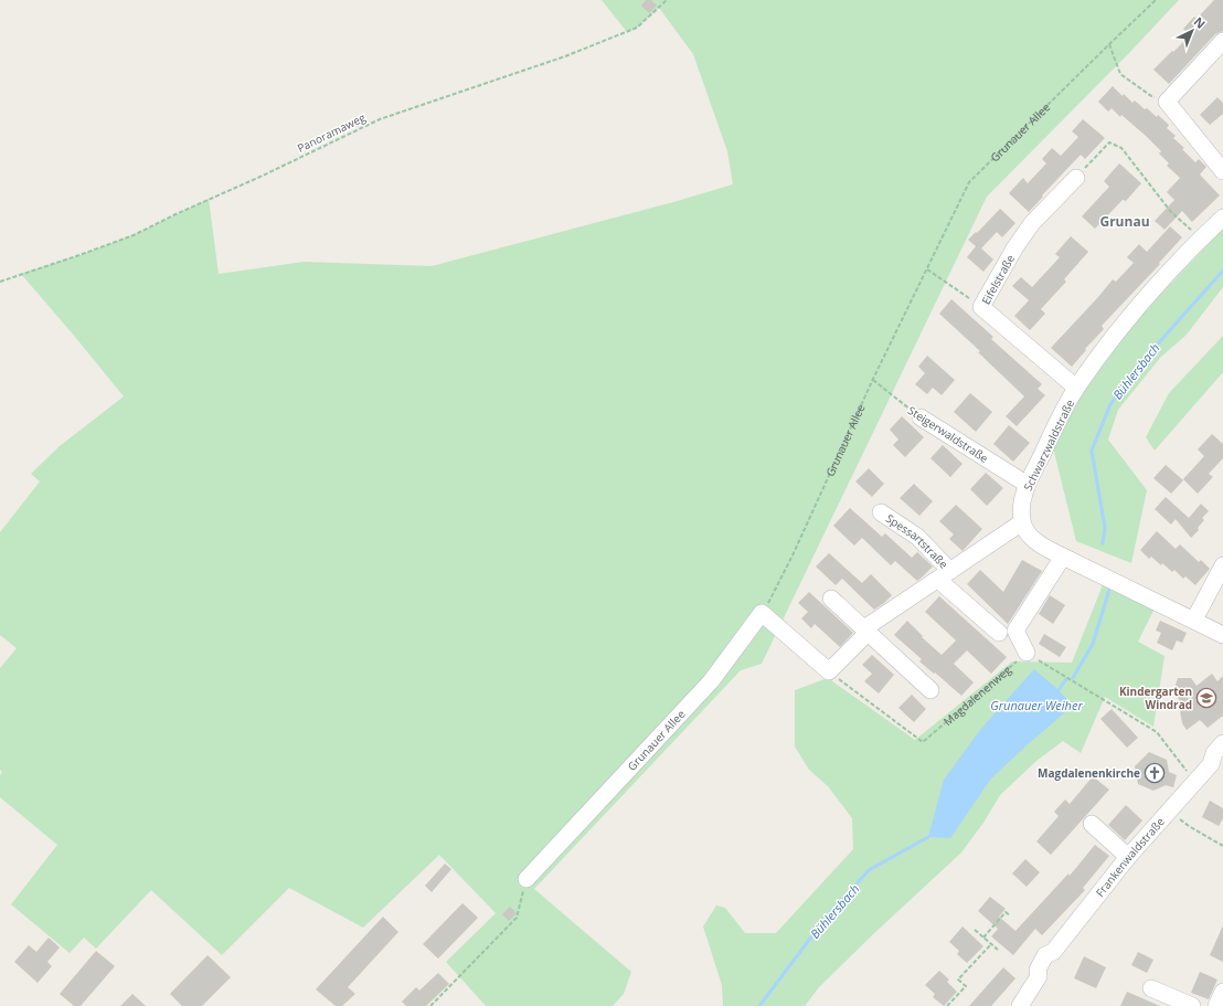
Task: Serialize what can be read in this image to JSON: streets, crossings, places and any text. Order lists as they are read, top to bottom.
{
  "streets": {
    "street": [
      "Grunauer Allee",
      "Eifelstraße",
      "Steigerwaldstraße",
      "Schwarzwaldstraße",
      "Spessartstraße",
      "Frankenwaldstraße"
    ],
    "path": ["Panoramaweg", "Magdalenenweg"]
  },
  "crossings": [
    ["Grunauer Allee", "Steigerwaldstraße"],
    ["Eifelstraße", "Schwarzwaldstraße"],
    ["Steigerwaldstraße", "Schwarzwaldstraße"],
    ["Schwarzwaldstraße", "Spessartstraße"],
    ["Spessartstraße", "Magdalenenweg"]
  ],
  "districts": ["Grunau"],
  "water": ["Bühlersbach", "Grunauer Weiher"],
  "places": {
    "school or university": ["Kindergarten Windrad"],
    "church": ["Magdalenenkirche"]
  },
  "north": "top right"
}
